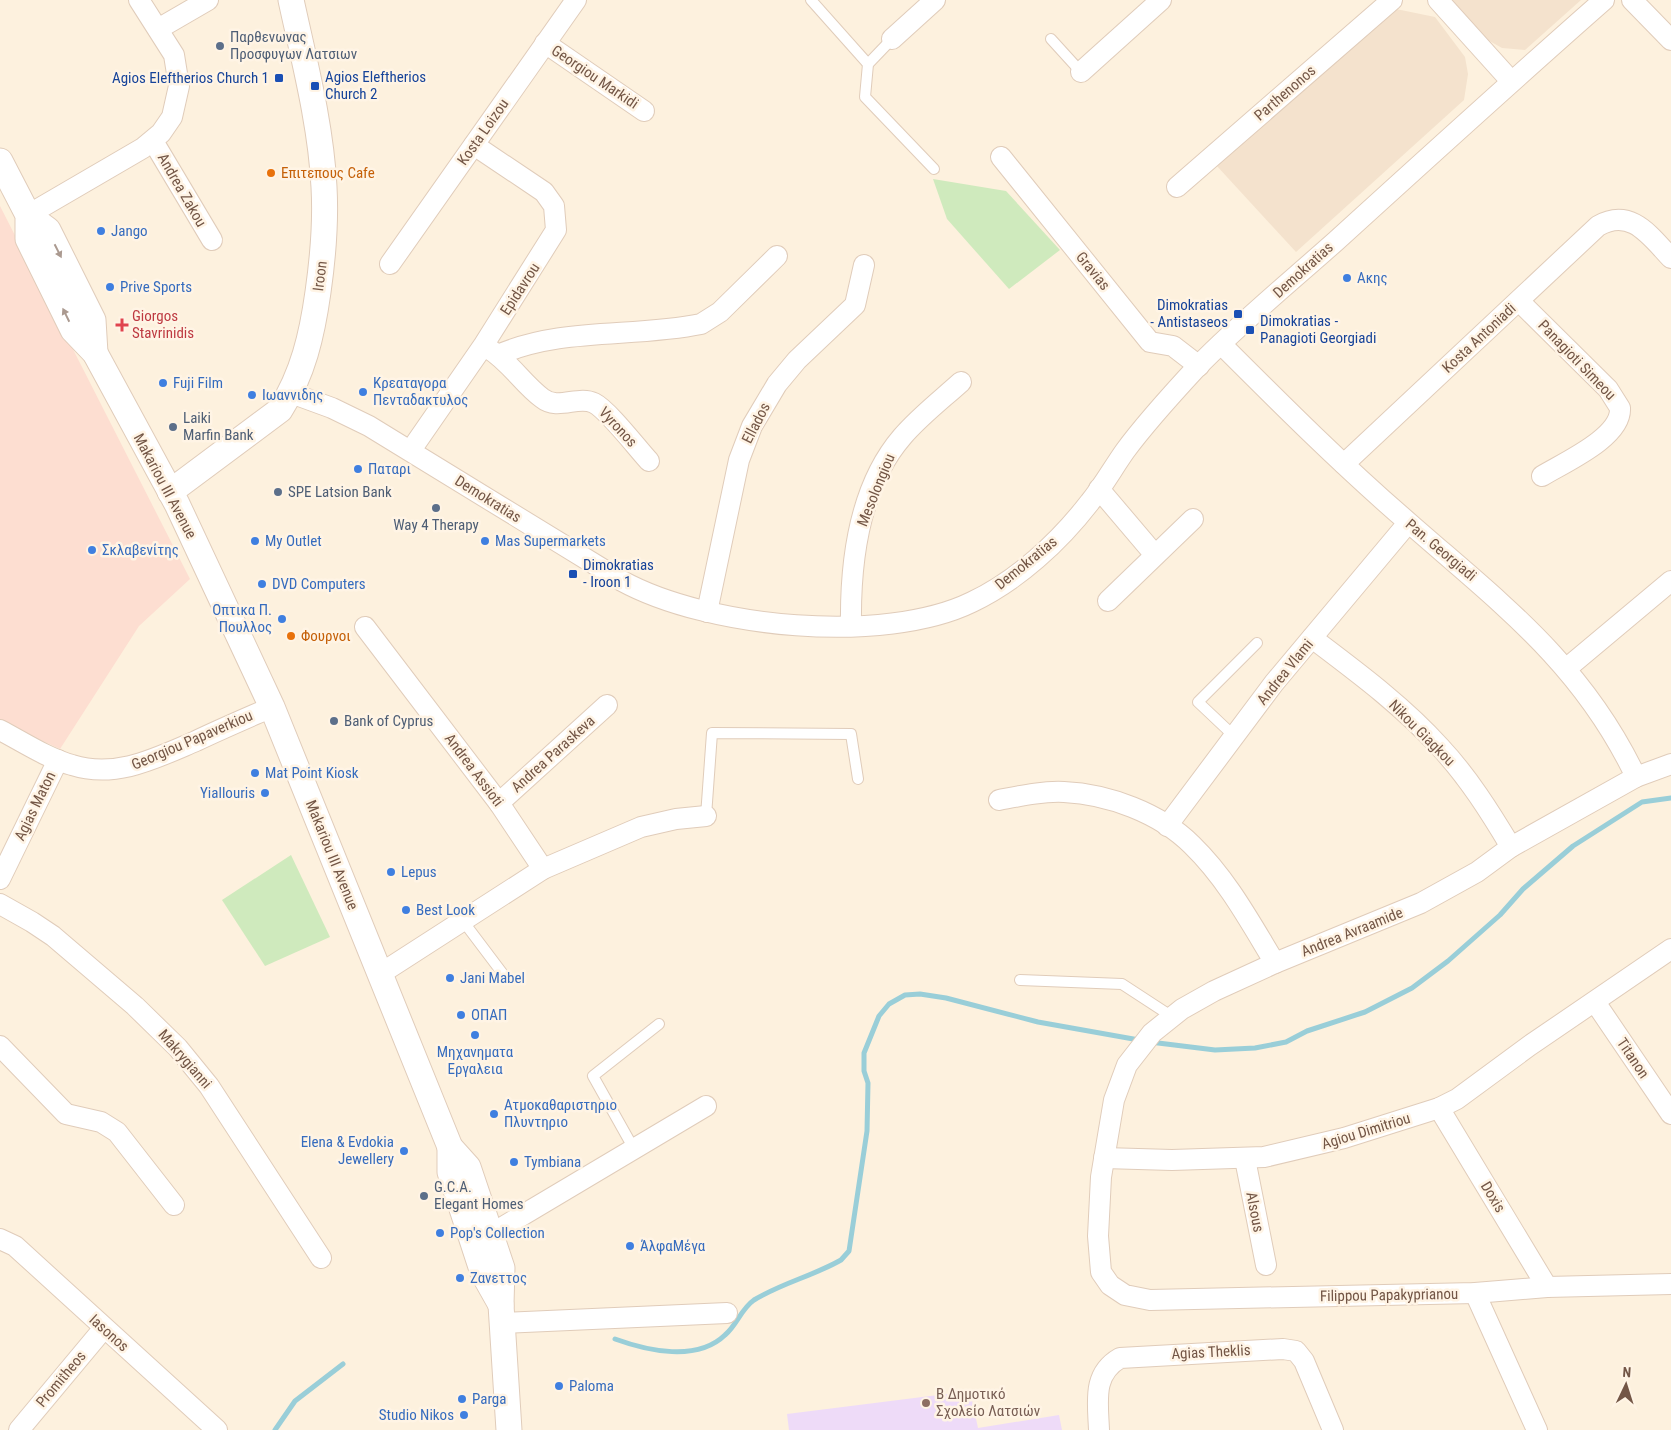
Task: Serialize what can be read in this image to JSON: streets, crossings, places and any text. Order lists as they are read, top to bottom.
{
  "streets": {
    "street": [
      "Georgiou Markidi",
      "Parthenonos",
      "Kosta Loizou",
      "Andrea Zakou",
      "Demokratias",
      "Gravias",
      "Iroon",
      "Epidavrou",
      "Kosta Antoniadi",
      "Panagioti Simeou",
      "Ellados",
      "Vyronos",
      "Makariou III Avenue",
      "Mesolongiou",
      "Pan. Georgiadi",
      "Andrea Vlami",
      "Nikou Giagkou",
      "Georgiou Papaverkiou",
      "Andrea Paraskeva",
      "Andrea Assioti",
      "Agias Maton",
      "Andrea Avraamide",
      "Titanon",
      "Makrygianni",
      "Agiou Dimitriou",
      "Doxis",
      "Alsous",
      "Filippou Papakyprianou",
      "Iasonos",
      "Agias Theklis",
      "Promitheos"
    ]
  },
  "crossings": [
    ["Georgiou Markidi", "Kosta Loizou"],
    ["Kosta Loizou", "Epidavrou"],
    ["Demokratias", "Gravias"],
    ["Demokratias", "Iroon"],
    ["Demokratias", "Epidavrou"],
    ["Demokratias", "Ellados"],
    ["Demokratias", "Mesolongiou"],
    ["Demokratias", "Pan. Georgiadi"],
    ["Iroon", "Makariou III Avenue"],
    ["Epidavrou", "Vyronos"],
    ["Kosta Antoniadi", "Panagioti Simeou"],
    ["Kosta Antoniadi", "Pan. Georgiadi"],
    ["Makariou III Avenue", "Georgiou Papaverkiou"],
    ["Pan. Georgiadi", "Andrea Vlami"],
    ["Pan. Georgiadi", "Andrea Avraamide"],
    ["Andrea Vlami", "Nikou Giagkou"],
    ["Nikou Giagkou", "Andrea Avraamide"],
    ["Georgiou Papaverkiou", "Agias Maton"],
    ["Andrea Paraskeva", "Andrea Assioti"],
    ["Andrea Avraamide", "Agiou Dimitriou"],
    ["Andrea Avraamide", "Filippou Papakyprianou"],
    ["Titanon", "Agiou Dimitriou"],
    ["Agiou Dimitriou", "Doxis"],
    ["Agiou Dimitriou", "Alsous"],
    ["Agiou Dimitriou", "Filippou Papakyprianou"],
    ["Doxis", "Filippou Papakyprianou"],
    ["Iasonos", "Promitheos"]
  ],
  "places": {
    "other": [
      "Παρθενωνας Προσφυγων Λατσιων",
      "Επιτεπους Cafe",
      "Jango",
      "Ακης",
      "Prive Sports",
      "Fuji Film",
      "Κρεαταγορα Πενταδακτυλος",
      "Ιωαννιδης",
      "Laiki Marfin Bank",
      "Παταρι",
      "SPE Latsion Bank",
      "Way 4 Therapy",
      "My Outlet",
      "Mas Supermarkets",
      "Σκλαβενίτης",
      "DVD Computers",
      "Οπτικα Π. Πουλλος",
      "Φουρνοι",
      "Bank of Cyprus",
      "Mat Point Kiosk",
      "Yiallouris",
      "Lepus",
      "Best Look",
      "Jani Mabel",
      "ΟΠΑΠ",
      "Μηχανηματα Εργαλεια",
      "Ατμοκαθαριστηριο Πλυντηριο",
      "Elena & Evdokia Jewellery",
      "Tymbiana",
      "G.C.A. Elegant Homes",
      "Pop's Collection",
      "ΆλφαΜέγα",
      "Ζανεττος",
      "Paloma",
      "Parga",
      "Β Δημοτικό Σχολείο Λατσιών",
      "Studio Nikos"
    ],
    "transit": [
      "Agios Eleftherios Church 1",
      "Agios Eleftherios Church 2",
      "Dimokratias - Antistaseos",
      "Dimokratias - Panagioti Georgiadi",
      "Dimokratias - Iroon 1"
    ],
    "health": ["Giorgos Stavrinidis"]
  },
  "north": "top"
}
